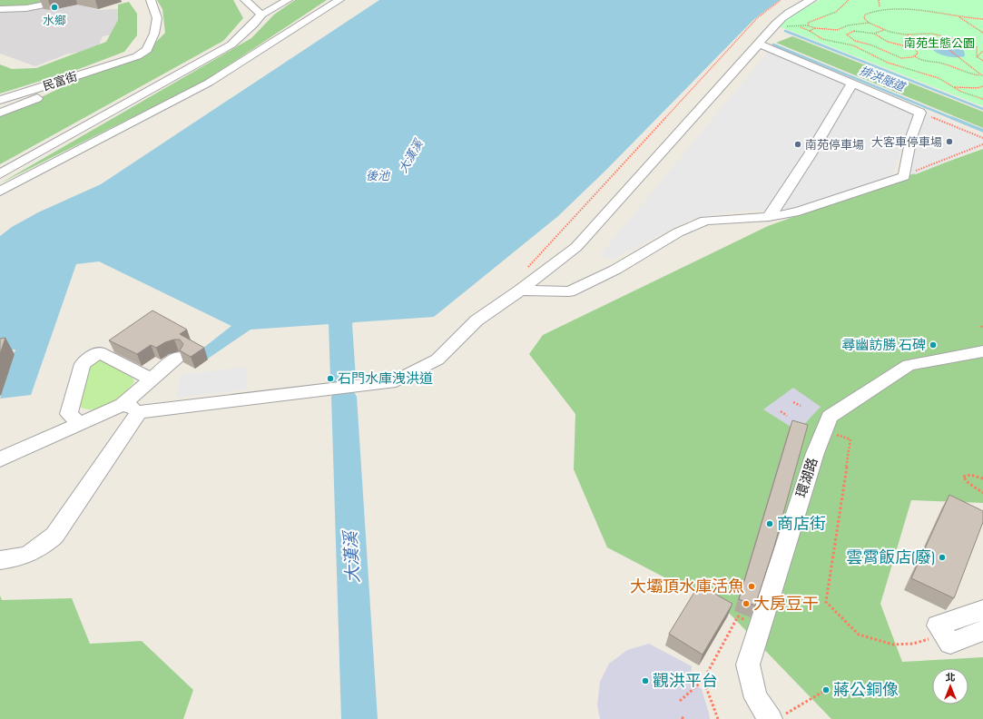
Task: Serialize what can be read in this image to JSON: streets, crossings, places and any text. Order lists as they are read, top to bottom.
{
  "streets": {
    "street": ["民富街", "環湖路"]
  },
  "water": ["排洪隧道", "大漢溪", "後池"],
  "parks": ["南苑生態公園"],
  "places": [
    "水鄉",
    "大客車停車場",
    "南苑停車場",
    "尋幽訪勝 石碑",
    "石門水庫洩洪道",
    "商店街",
    "雲霄飯店(廢)",
    "大壩頂水庫活魚",
    "大房豆干",
    "觀洪平台",
    "蔣公銅像"
  ],
  "north": "top"
}
